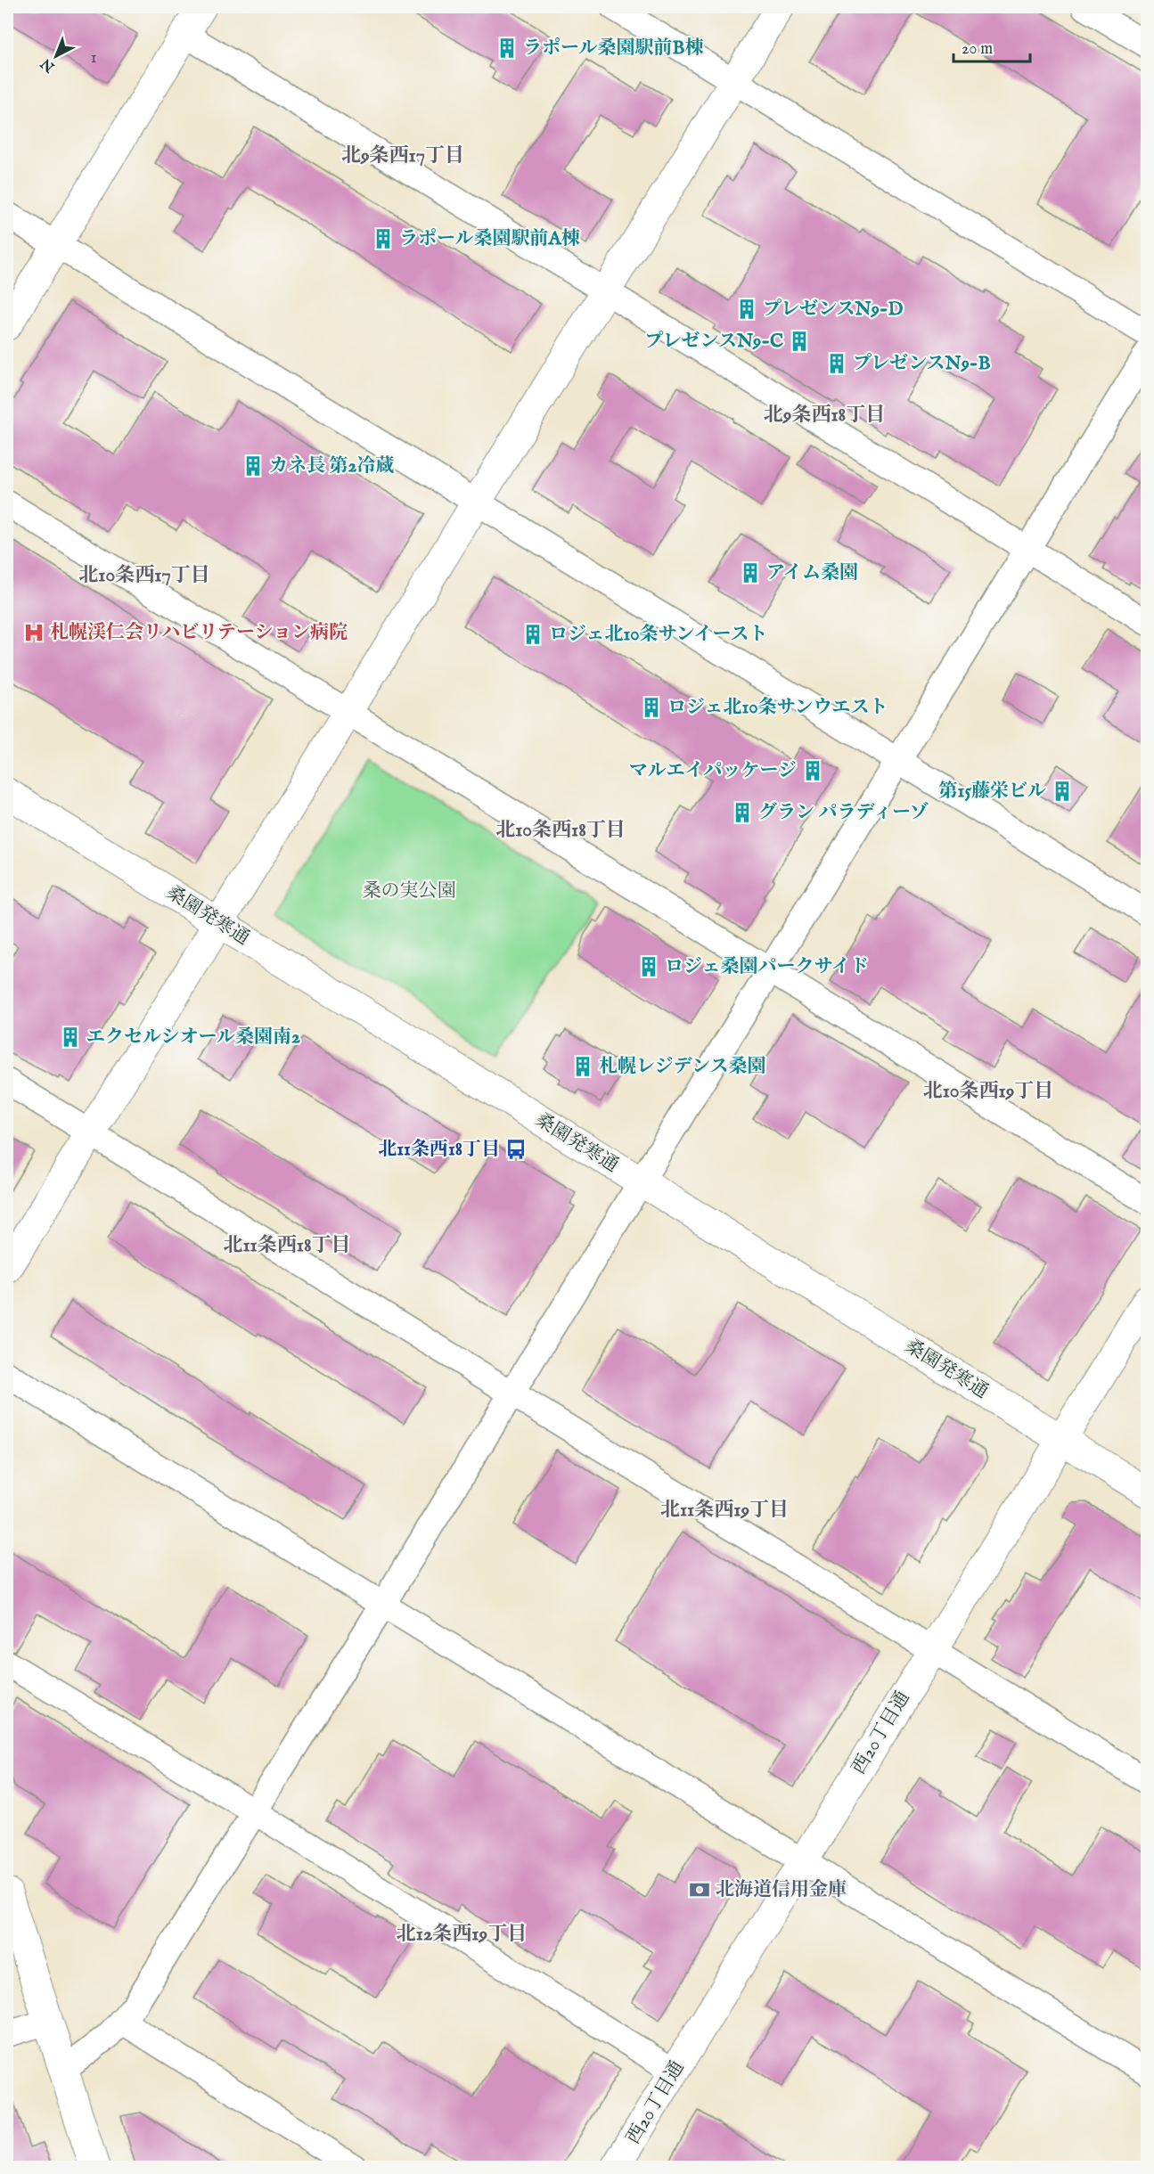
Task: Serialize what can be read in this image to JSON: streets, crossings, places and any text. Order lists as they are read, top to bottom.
{
  "streets": {
    "street": ["桑園発寒通", "西20丁目通"]
  },
  "crossings": [
    ["桑園発寒通", "西20丁目通"]
  ],
  "districts": [
    "北9条西17丁目",
    "北9条西18丁目",
    "北10条西17丁目",
    "北10条西18丁目",
    "北10条西19丁目",
    "北11条西18丁目",
    "北11条西19丁目",
    "北12条西19丁目"
  ],
  "parks": ["桑の実公園"],
  "places": {
    "building": [
      "ラポール桑園駅前B棟",
      "ラポール桑園駅前A棟",
      "プレゼンスN9-D",
      "プレゼンスN9-C",
      "プレゼンスN9-B",
      "カネ長 第2冷蔵",
      "アイム桑園",
      "ロジェ北10条サンイースト",
      "ロジェ北10条サンウエスト",
      "マルエイパッケージ",
      "第15藤栄ビル",
      "グラン パラディーゾ",
      "ロジェ桑園パークサイド",
      "エクセルシオール桑園南2",
      "札幌レジデンス桑園"
    ],
    "hospital": ["札幌渓仁会リハビリテーション病院"],
    "bus stop": ["北11条西18丁目"],
    "bank": ["北海道信用金庫"]
  },
  "house_numbers": ["1"],
  "scale_bar": "20 m",
  "north": "bottom left"
}
